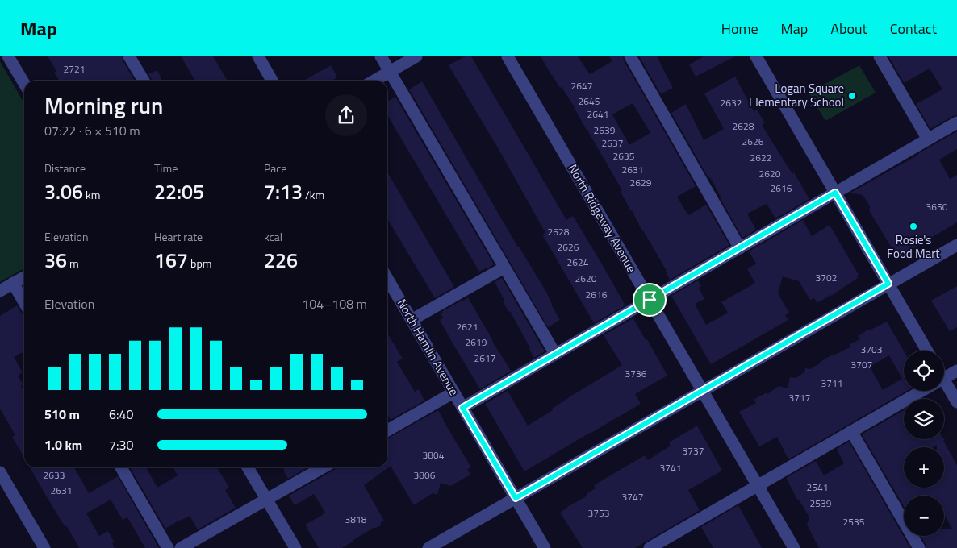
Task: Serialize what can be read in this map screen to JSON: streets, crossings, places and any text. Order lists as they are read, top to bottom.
{
  "streets": {
    "street": ["North Ridgeway Avenue", "North Hamlin Avenue"]
  },
  "places": ["Logan Square Elementary School", "Rosie's Food Mart"],
  "house_numbers": [
    "2721",
    "2647",
    "2645",
    "2632",
    "2641",
    "2628",
    "2639",
    "2626",
    "2637",
    "2635",
    "2622",
    "2631",
    "2620",
    "2629",
    "2616",
    "3650",
    "2628",
    "2626",
    "2624",
    "3702",
    "2620",
    "2616",
    "2621",
    "2619",
    "3703",
    "2617",
    "3707",
    "3736",
    "3711",
    "3717",
    "3737",
    "3804",
    "3741",
    "2633",
    "3806",
    "2541",
    "2631",
    "3747",
    "2539",
    "3753",
    "3818",
    "2535"
  ],
  "page": {
    "header": "Map",
    "nav": [
      "Home",
      "Map",
      "About",
      "Contact"
    ],
    "heading": ["Morning run", "07:22 · 6 × 510 m"],
    "stats": [
      ["Distance", "3.06 km"],
      ["Time", "22:05"],
      ["Pace", "7:13 /km"],
      ["Elevation", "36 m"],
      ["Heart rate", "167 bpm"],
      ["kcal", "226"]
    ],
    "chart": ["Elevation", "104–108 m"],
    "map_buttons": ["+", "−"],
    "list": [
      {
        "name": "510 m",
        "note": "6:40"
      },
      {
        "name": "1.0 km",
        "note": "7:30"
      }
    ]
  }
}
